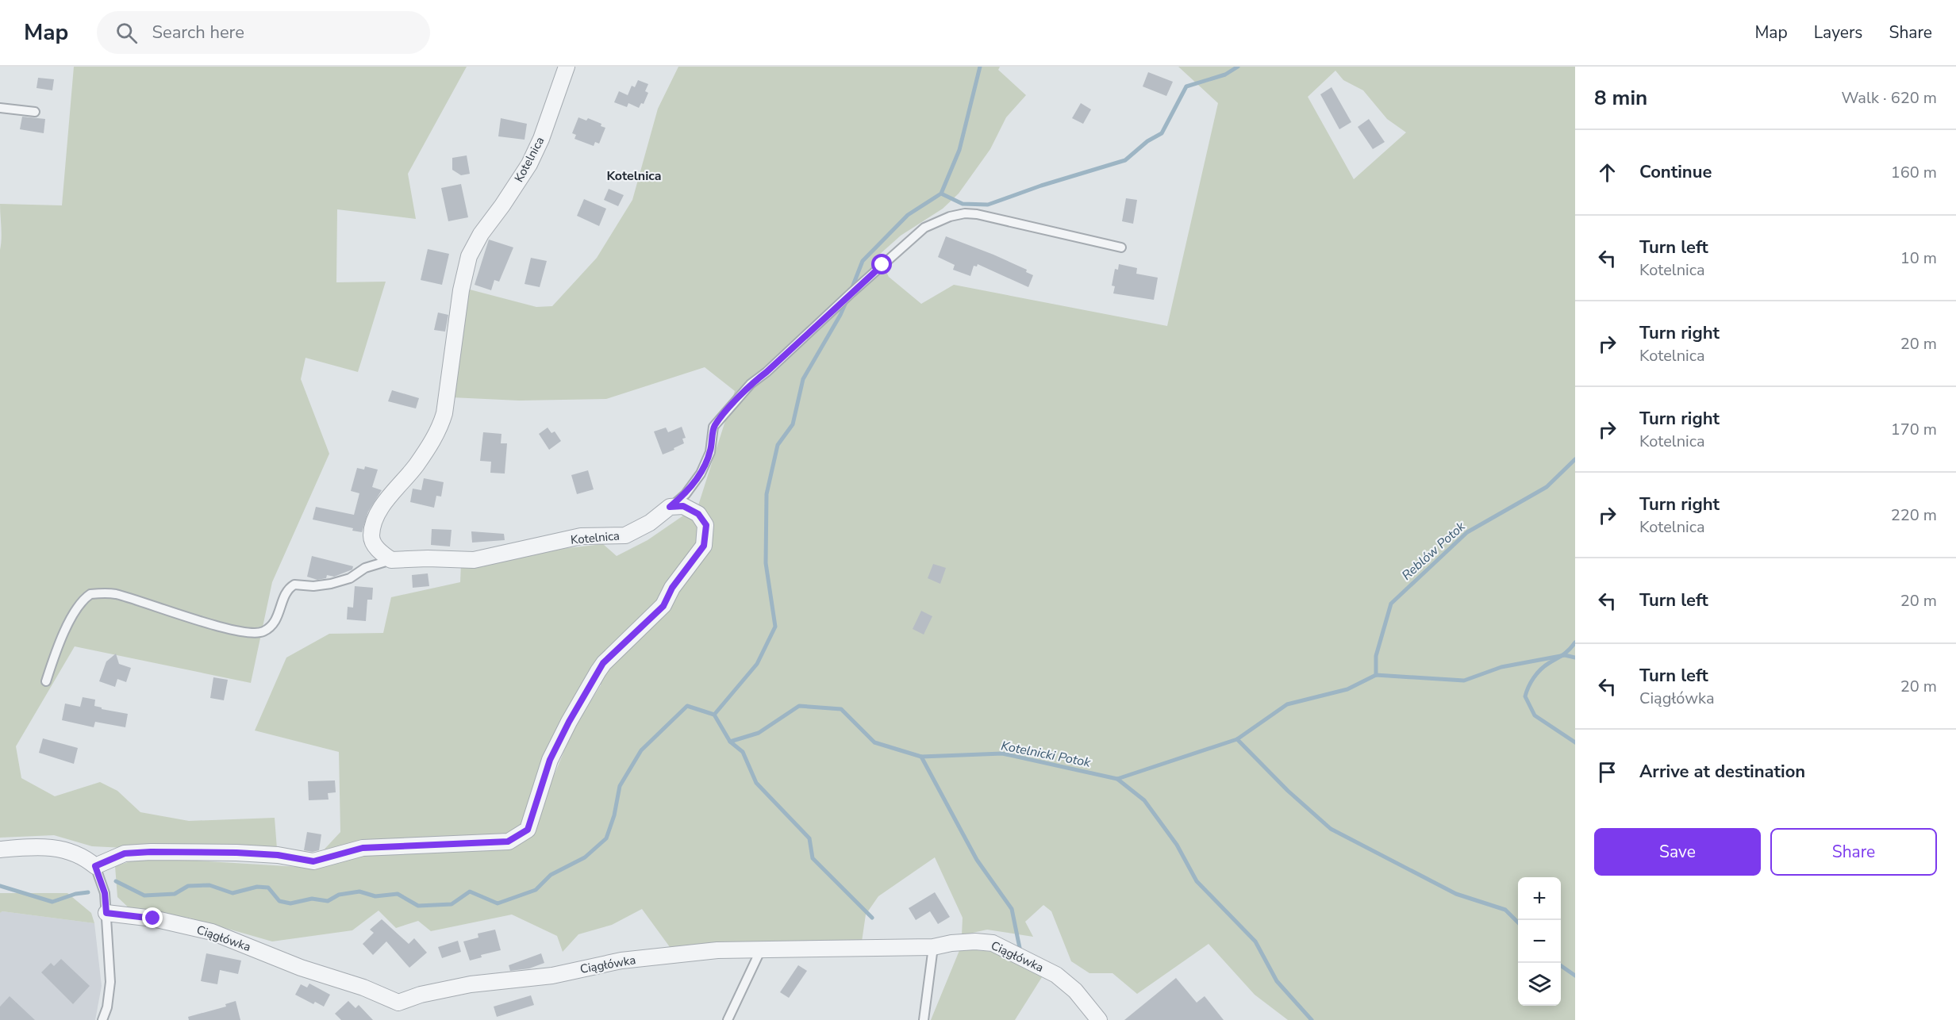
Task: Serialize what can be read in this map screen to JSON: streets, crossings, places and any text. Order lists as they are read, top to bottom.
{
  "streets": {
    "street": ["Kotelnica", "Ciągłówka"]
  },
  "districts": ["Kotelnica"],
  "water": ["Reblów Potok", "Kotelnicki Potok"],
  "page": {
    "header": "Map",
    "search": "Search here",
    "nav": ["Map", "Layers", "Share"],
    "heading": ["8 min", "Walk · 620 m"],
    "list": [
      ["Continue", "160 m"],
      ["Turn left", "Kotelnica", "10 m"],
      ["Turn right", "Kotelnica", "20 m"],
      ["Turn right", "Kotelnica", "170 m"],
      ["Turn right", "Kotelnica", "220 m"],
      ["Turn left", "20 m"],
      ["Turn left", "Ciągłówka", "20 m"],
      "Arrive at destination"
    ],
    "buttons": ["Save", "Share"],
    "map_buttons": ["+", "−"]
  }
}
